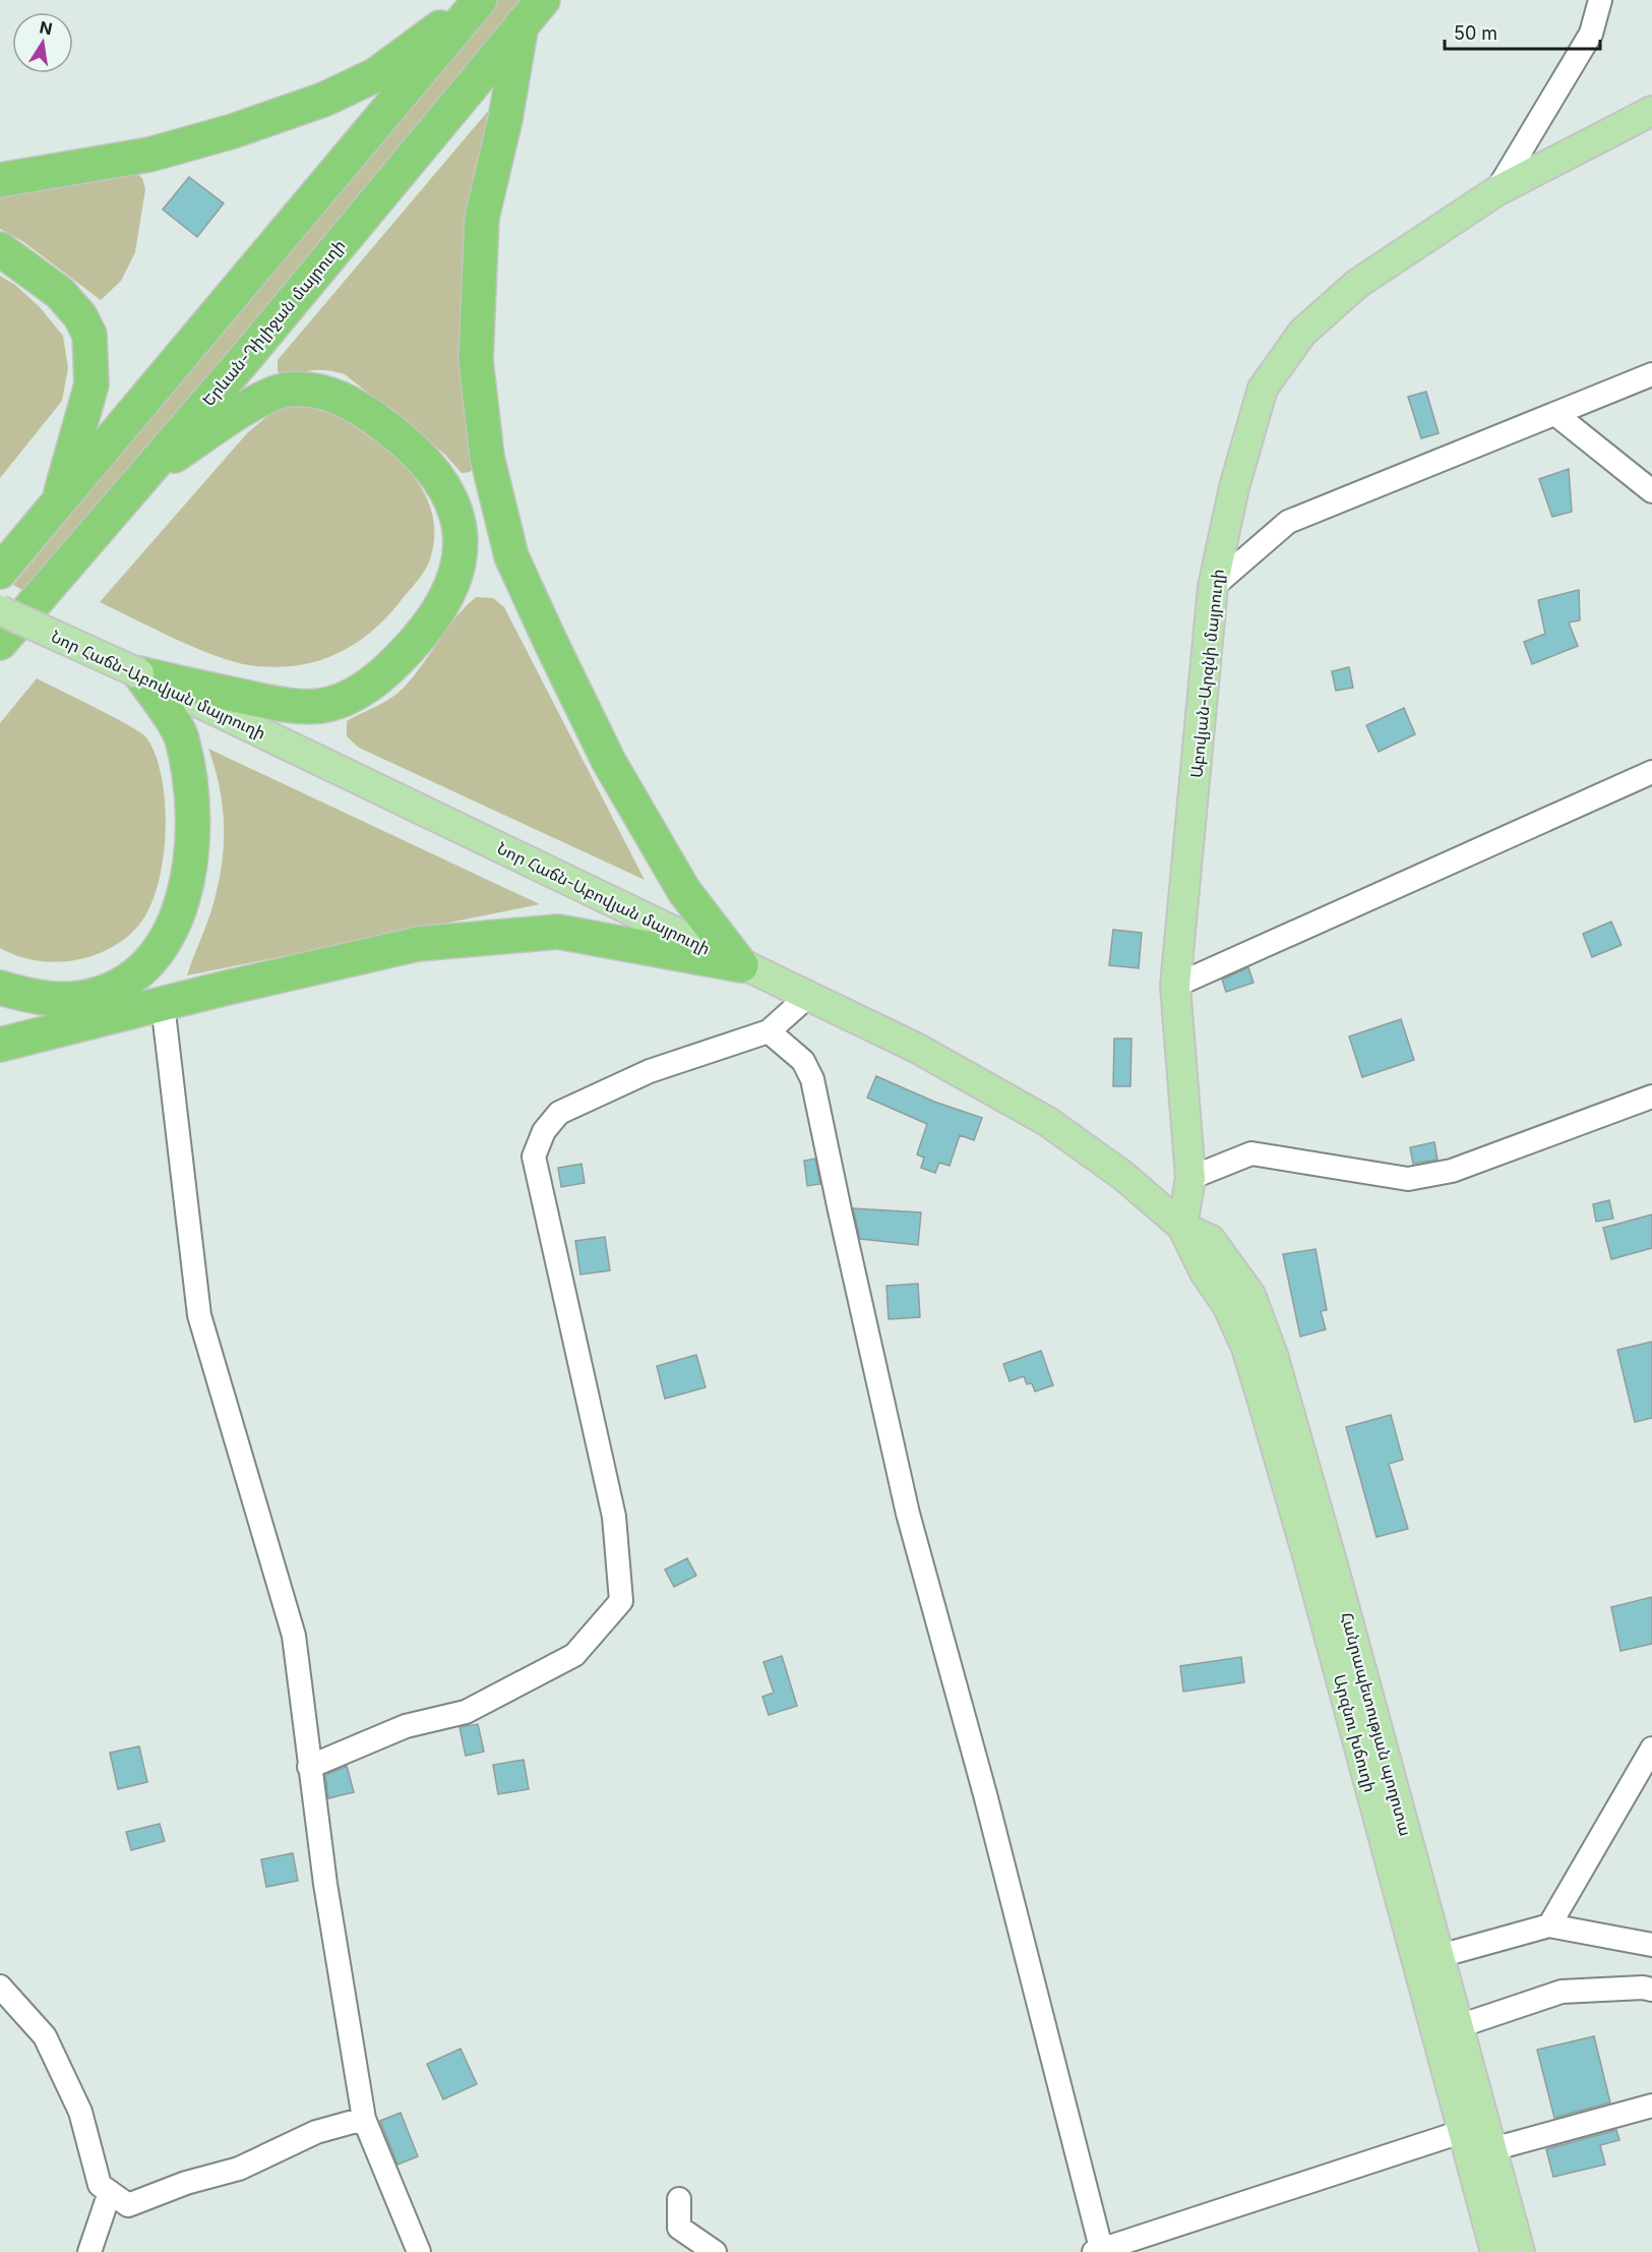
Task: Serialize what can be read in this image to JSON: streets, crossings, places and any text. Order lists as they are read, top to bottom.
{
  "streets": {
    "highway": ["Երևան-Դիլիջան մայրուղի"],
    "main road": [
      "Աբովյան-Արզնի մայրուղի",
      "Նոր Հաճն-Աբովյան մայրուղի",
      "Հանրապետության պողոտա",
      "Արզնու խճուղի"
    ]
  },
  "crossings": [
    ["Աբովյան-Արզնի մայրուղի", "Նոր Հաճն-Աբովյան մայրուղի"],
    ["Աբովյան-Արզնի մայրուղի", "Հանրապետության պողոտա"],
    ["Աբովյան-Արզնի մայրուղի", "Արզնու խճուղի"],
    ["Նոր Հաճն-Աբովյան մայրուղի", "Հանրապետության պողոտա"],
    ["Նոր Հաճն-Աբովյան մայրուղի", "Արզնու խճուղի"],
    ["Հանրապետության պողոտա", "Արզնու խճուղի"]
  ],
  "scale_bar": "50 m",
  "north": "top"
}
